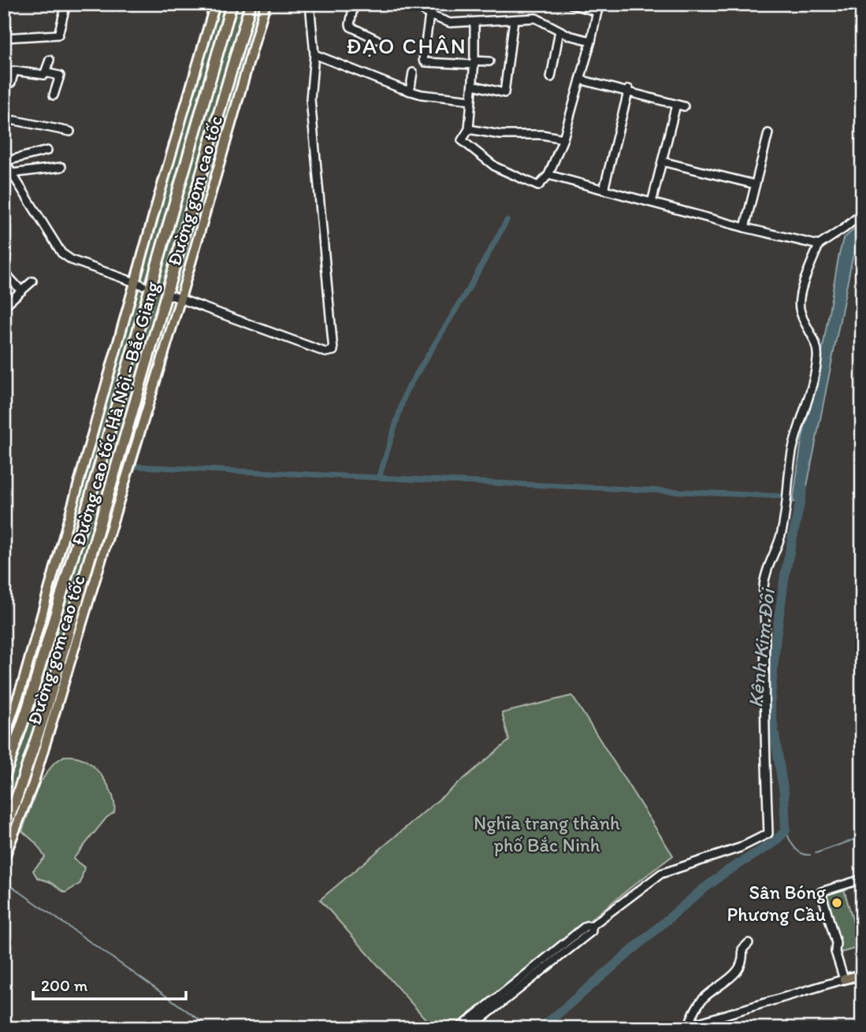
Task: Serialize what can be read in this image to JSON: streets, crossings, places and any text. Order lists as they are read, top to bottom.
{
  "streets": {
    "highway": ["Đường cao tốc Hà Nội - Bắc Giang"],
    "main road": ["Đường gom cao tốc"]
  },
  "districts": ["ĐẠO CHÂN"],
  "water": ["Kênh Kim Đôi"],
  "parks": ["Nghĩa trang thành phố Bắc Ninh"],
  "places": ["Sân Bóng Phương Cầu"],
  "scale_bar": "200 m"
}
